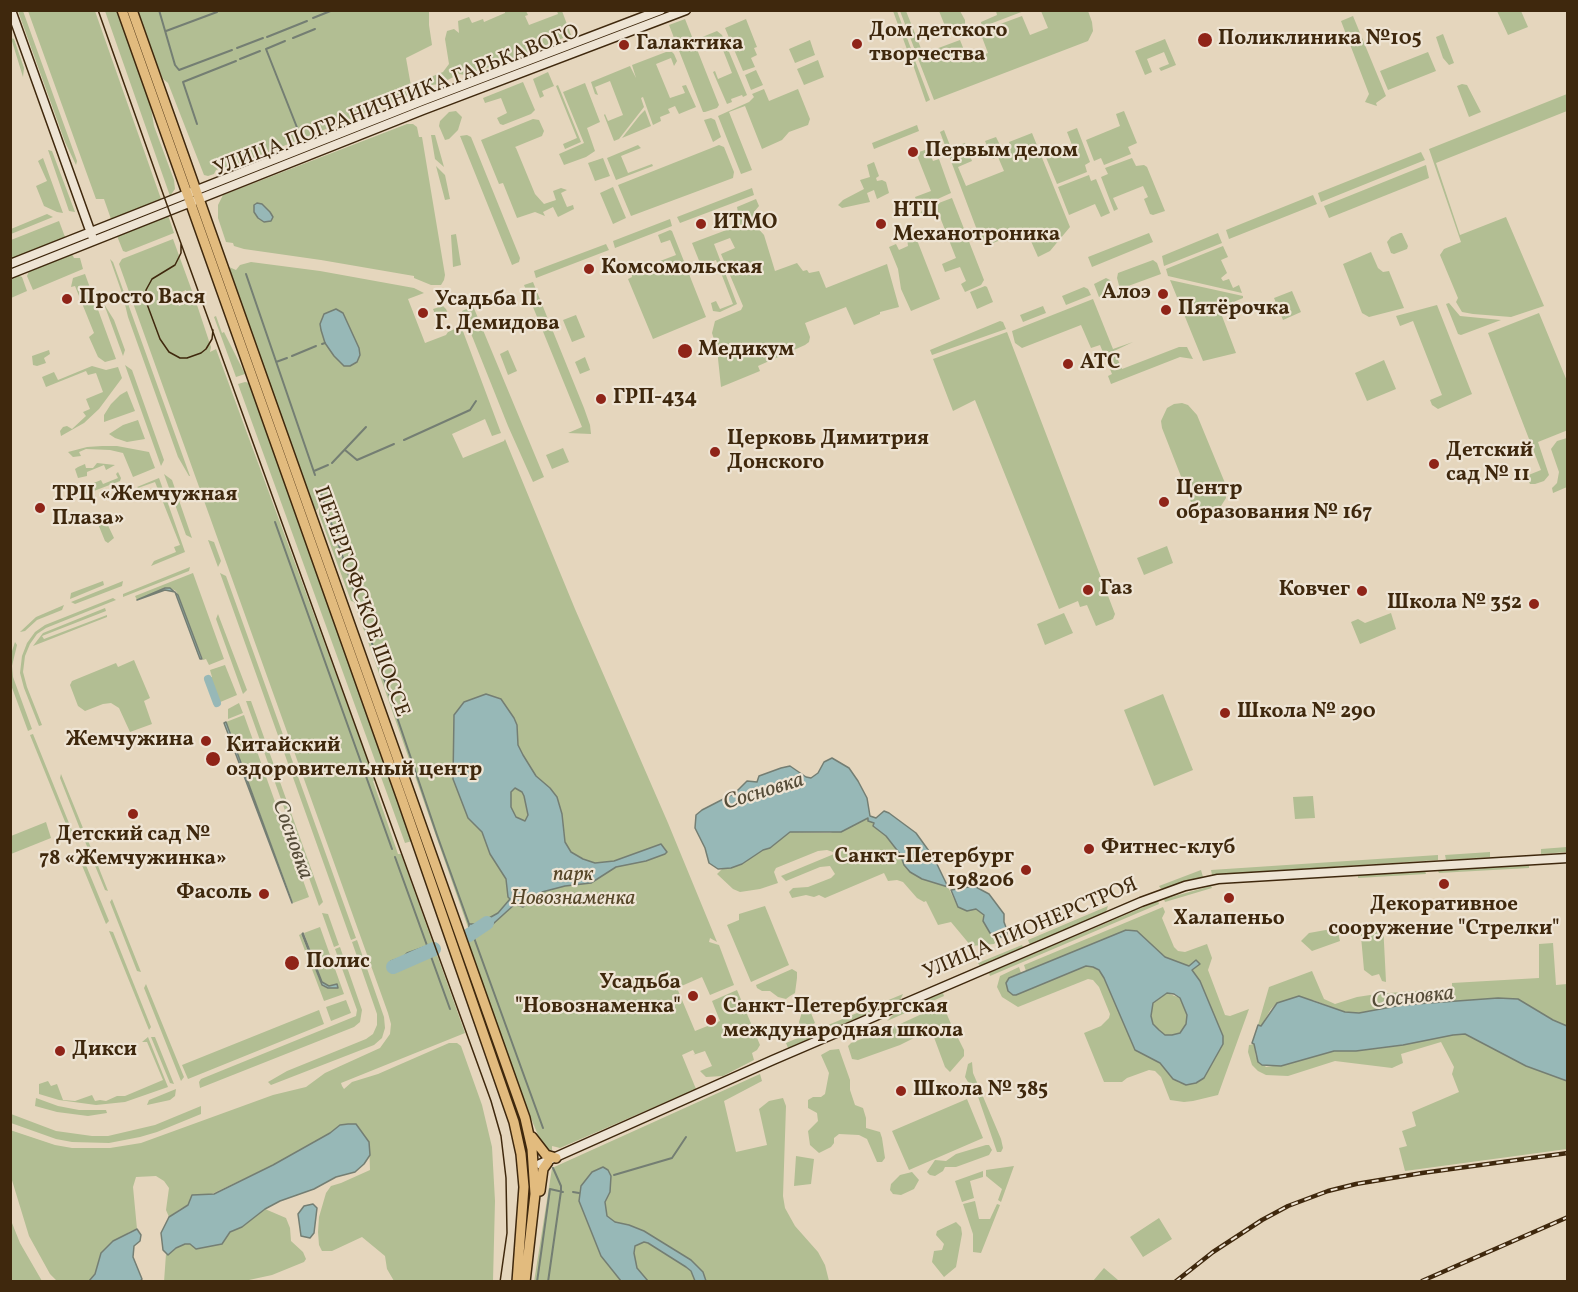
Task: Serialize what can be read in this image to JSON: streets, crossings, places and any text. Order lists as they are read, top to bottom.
{
  "streets": {
    "main road": ["ПЕТЕРГОФСКОЕ ШОССЕ"],
    "street": ["УЛИЦА ПОГРАНИЧНИКА ГАРЬКАВОГО", "УЛИЦА ПИОНЕРСТРОЯ"]
  },
  "crossings": [
    ["УЛИЦА ПОГРАНИЧНИКА ГАРЬКАВОГО", "ПЕТЕРГОФСКОЕ ШОССЕ"],
    ["ПЕТЕРГОФСКОЕ ШОССЕ", "УЛИЦА ПИОНЕРСТРОЯ"]
  ],
  "water": ["Сосновка"],
  "parks": ["парк Новознаменка"],
  "places": [
    "Поликлиника №105",
    "Дом детского творчества",
    "Галактика",
    "Первым делом",
    "ИТМО",
    "НТЦ Механотроника",
    "Комсомольская",
    "Алоэ",
    "Просто Вася",
    "Пятёрочка",
    "Усадьба П. Г. Демидова",
    "Медикум",
    "АТС",
    "ГРП-434",
    "Церковь Димитрия Донского",
    "Детский сад № 11",
    "Центр образования № 167",
    "ТРЦ «Жемчужная Плаза»",
    "Газ",
    "Ковчег",
    "Школа № 352",
    "Школа № 290",
    "Жемчужина",
    "Китайский оздоровительный центр",
    "Детский сад № 78 «Жемчужинка»",
    "Фитнес-клуб",
    "Санкт-Петербург 198206",
    "Декоративное сооружение \"Стрелки\"",
    "Фасоль",
    "Халапеньо",
    "Полис",
    "Усадьба \"Новознаменка\"",
    "Санкт-Петербургская международная школа",
    "Дикси",
    "Школа № 385"
  ]
}
